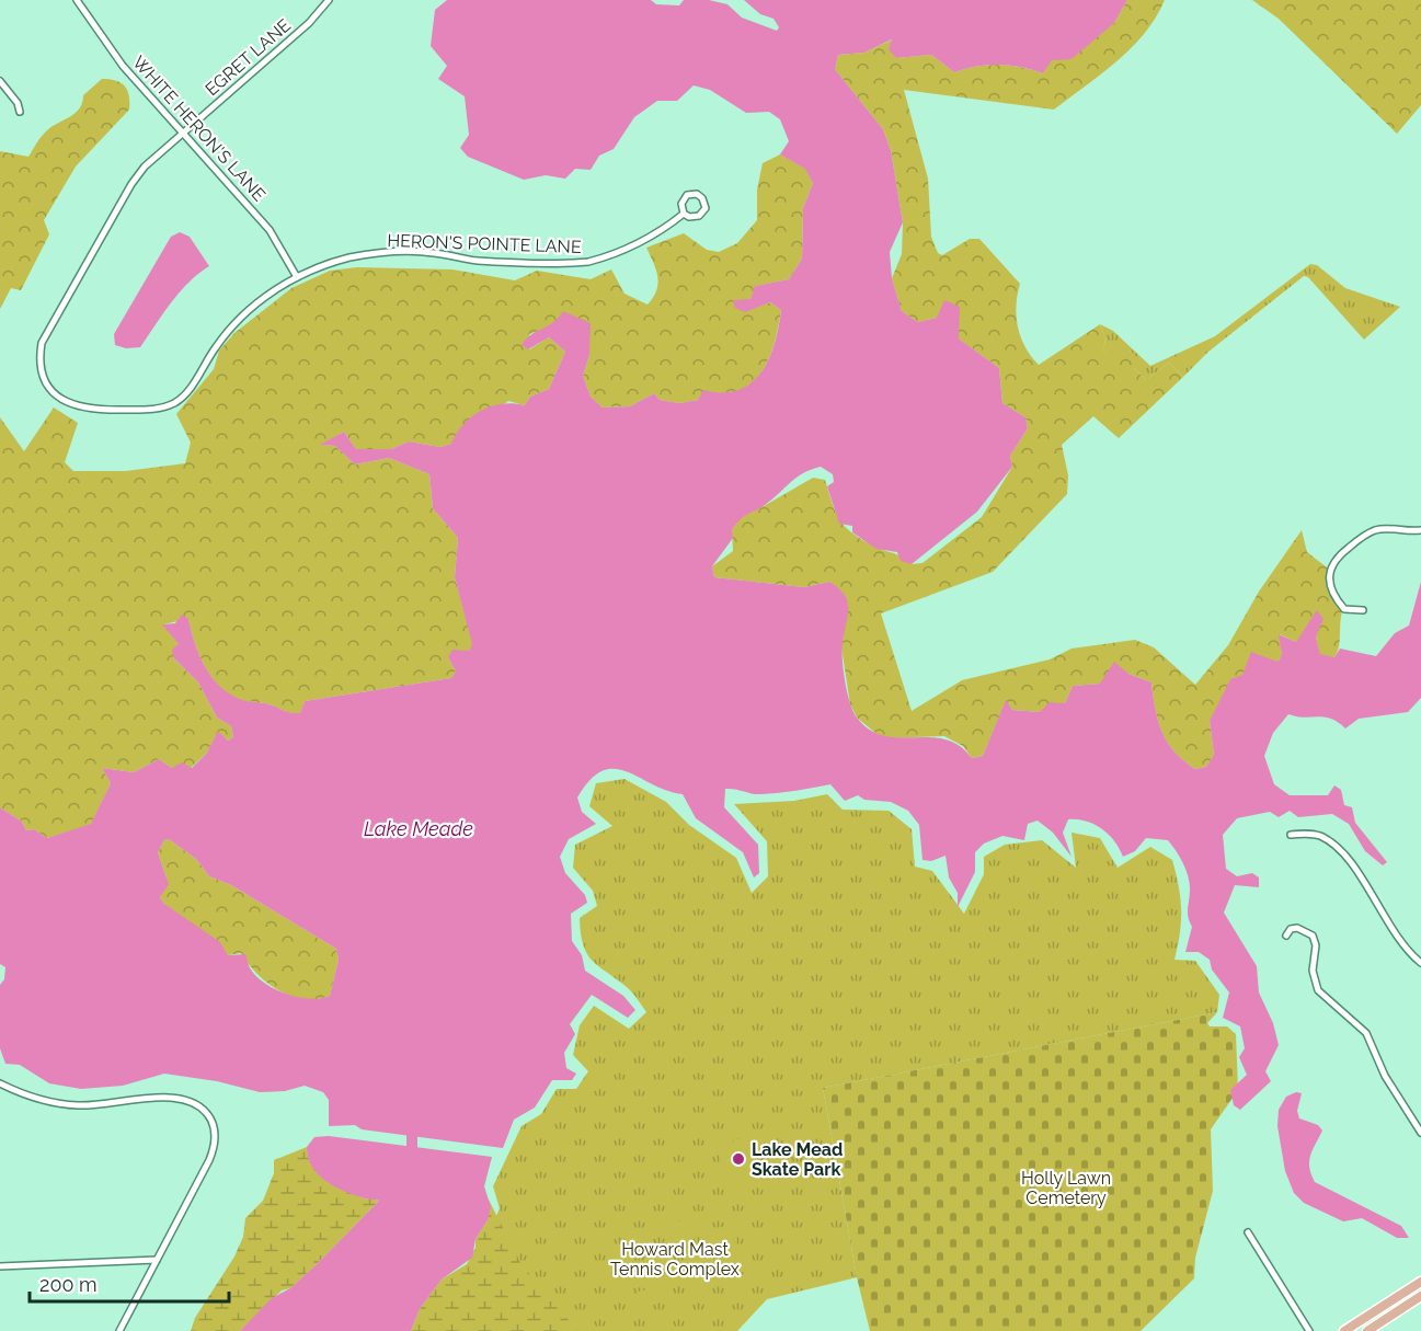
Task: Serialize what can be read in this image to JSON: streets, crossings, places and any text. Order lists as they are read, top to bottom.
{
  "streets": {
    "street": ["EGRET LANE", "WHITE HERON'S LANE", "HERON'S POINTE LANE"]
  },
  "crossings": [
    ["EGRET LANE", "WHITE HERON'S LANE"],
    ["EGRET LANE", "HERON'S POINTE LANE"],
    ["WHITE HERON'S LANE", "HERON'S POINTE LANE"]
  ],
  "water": ["Lake Meade"],
  "parks": ["Holly Lawn Cemetery", "Howard Mast Tennis Complex"],
  "places": ["Lake Mead Skate Park"],
  "scale_bar": "200 m"
}
